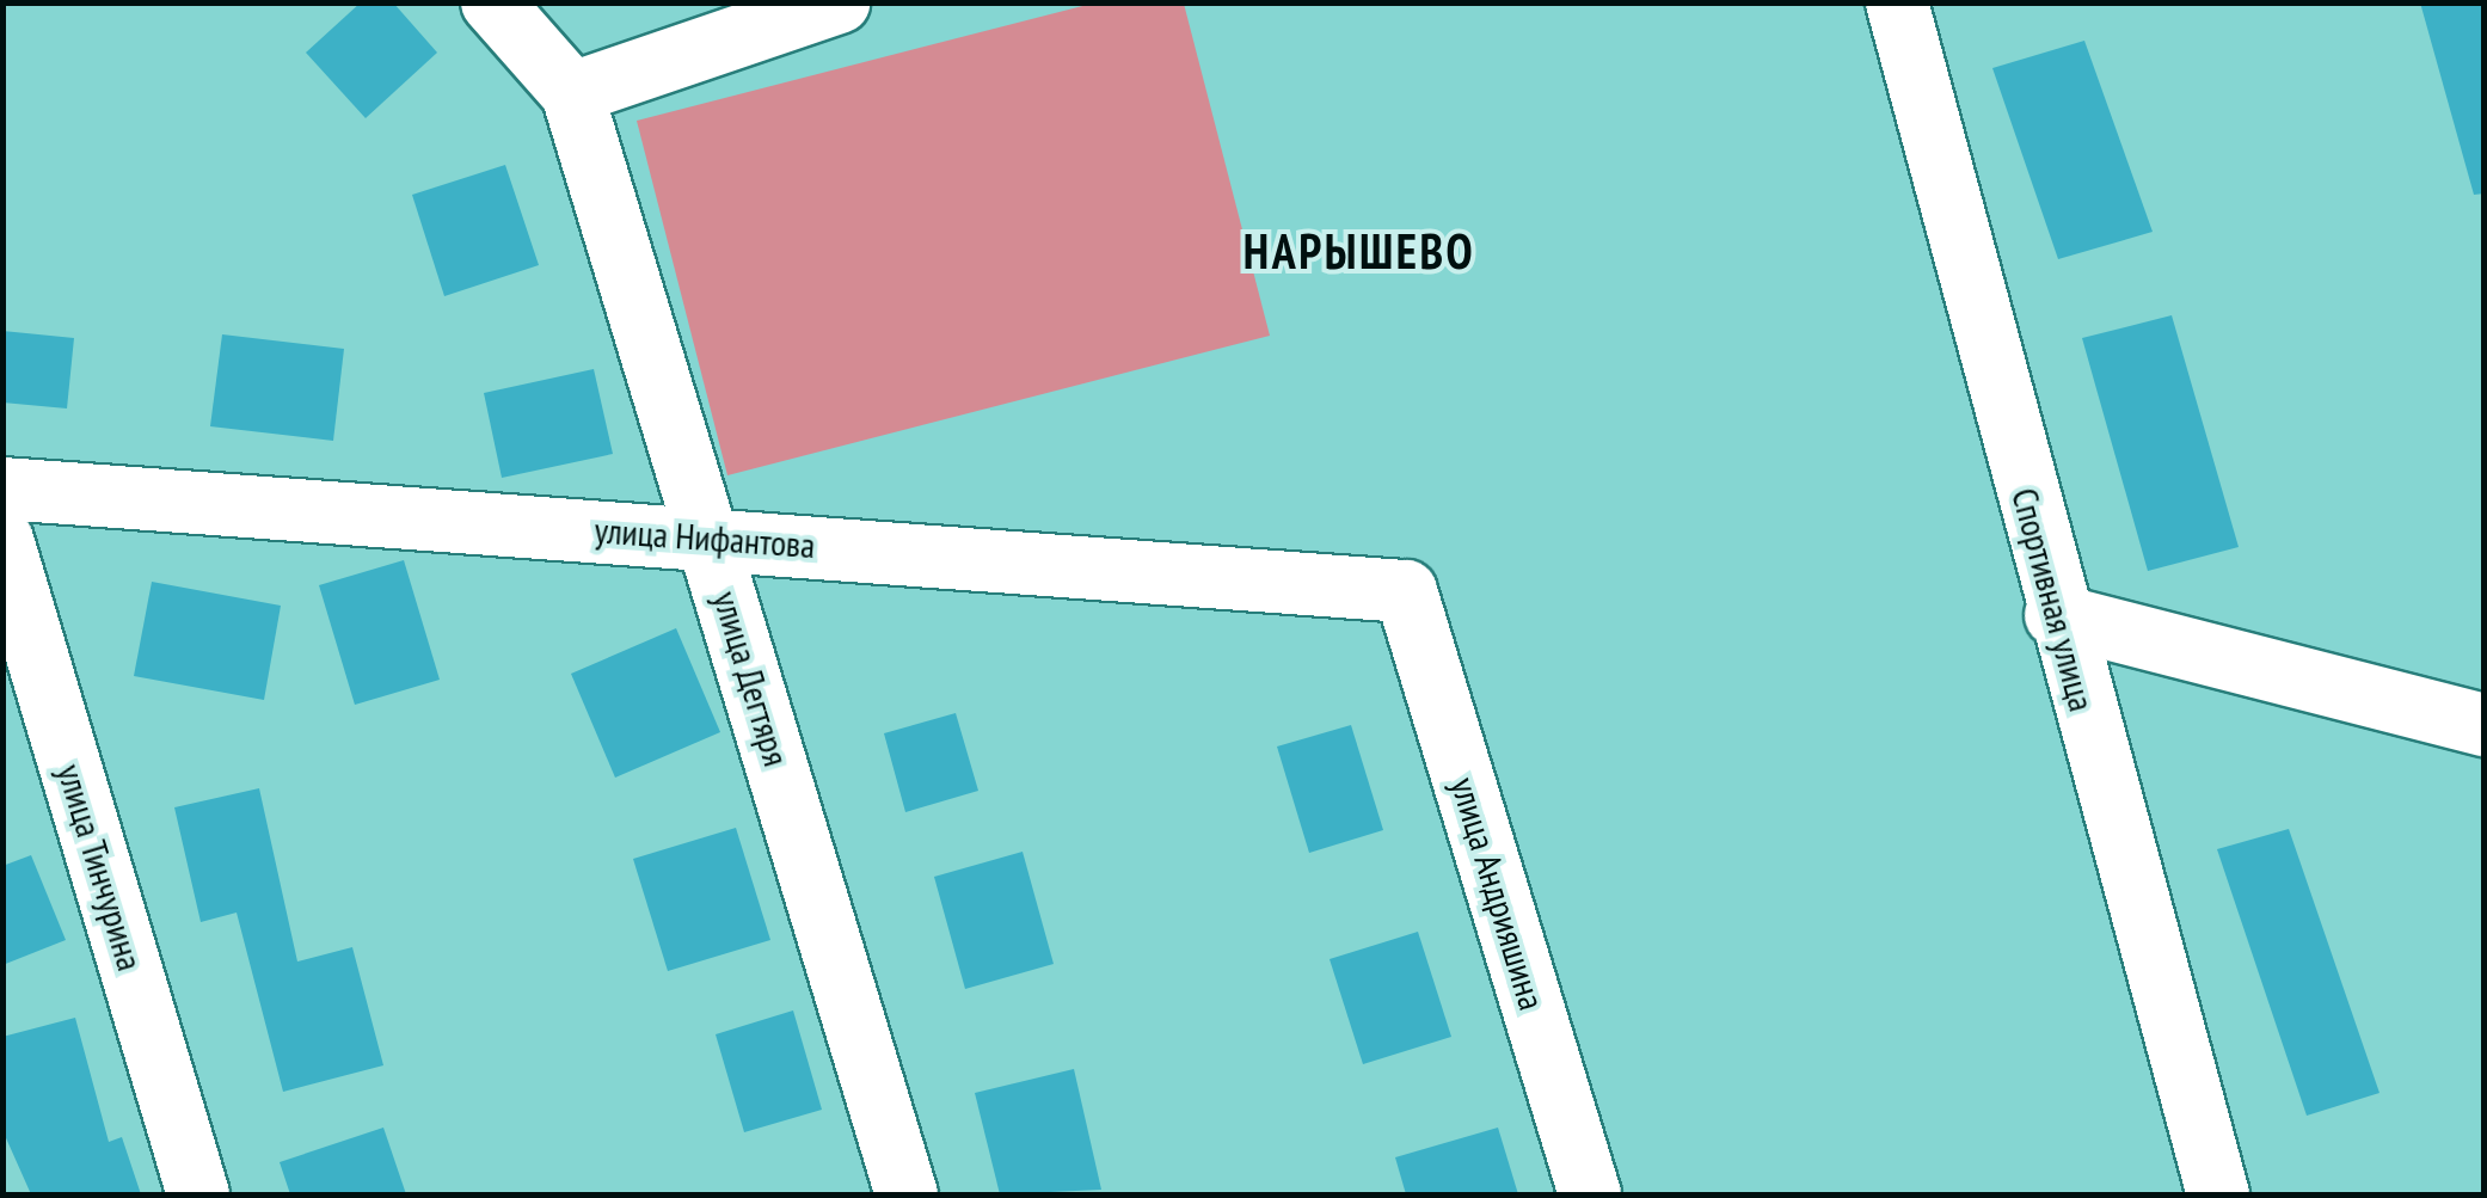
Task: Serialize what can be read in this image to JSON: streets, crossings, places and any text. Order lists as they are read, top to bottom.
{
  "streets": {
    "street": [
      "улица Нифантова",
      "Спортивная улица",
      "улица Дегтяря",
      "улица Тинчурина",
      "улица Андрияшина"
    ]
  },
  "crossings": [
    ["улица Нифантова", "улица Дегтяря"],
    ["улица Нифантова", "улица Андрияшина"]
  ],
  "districts": ["НАРЫШЕВО"]
}
